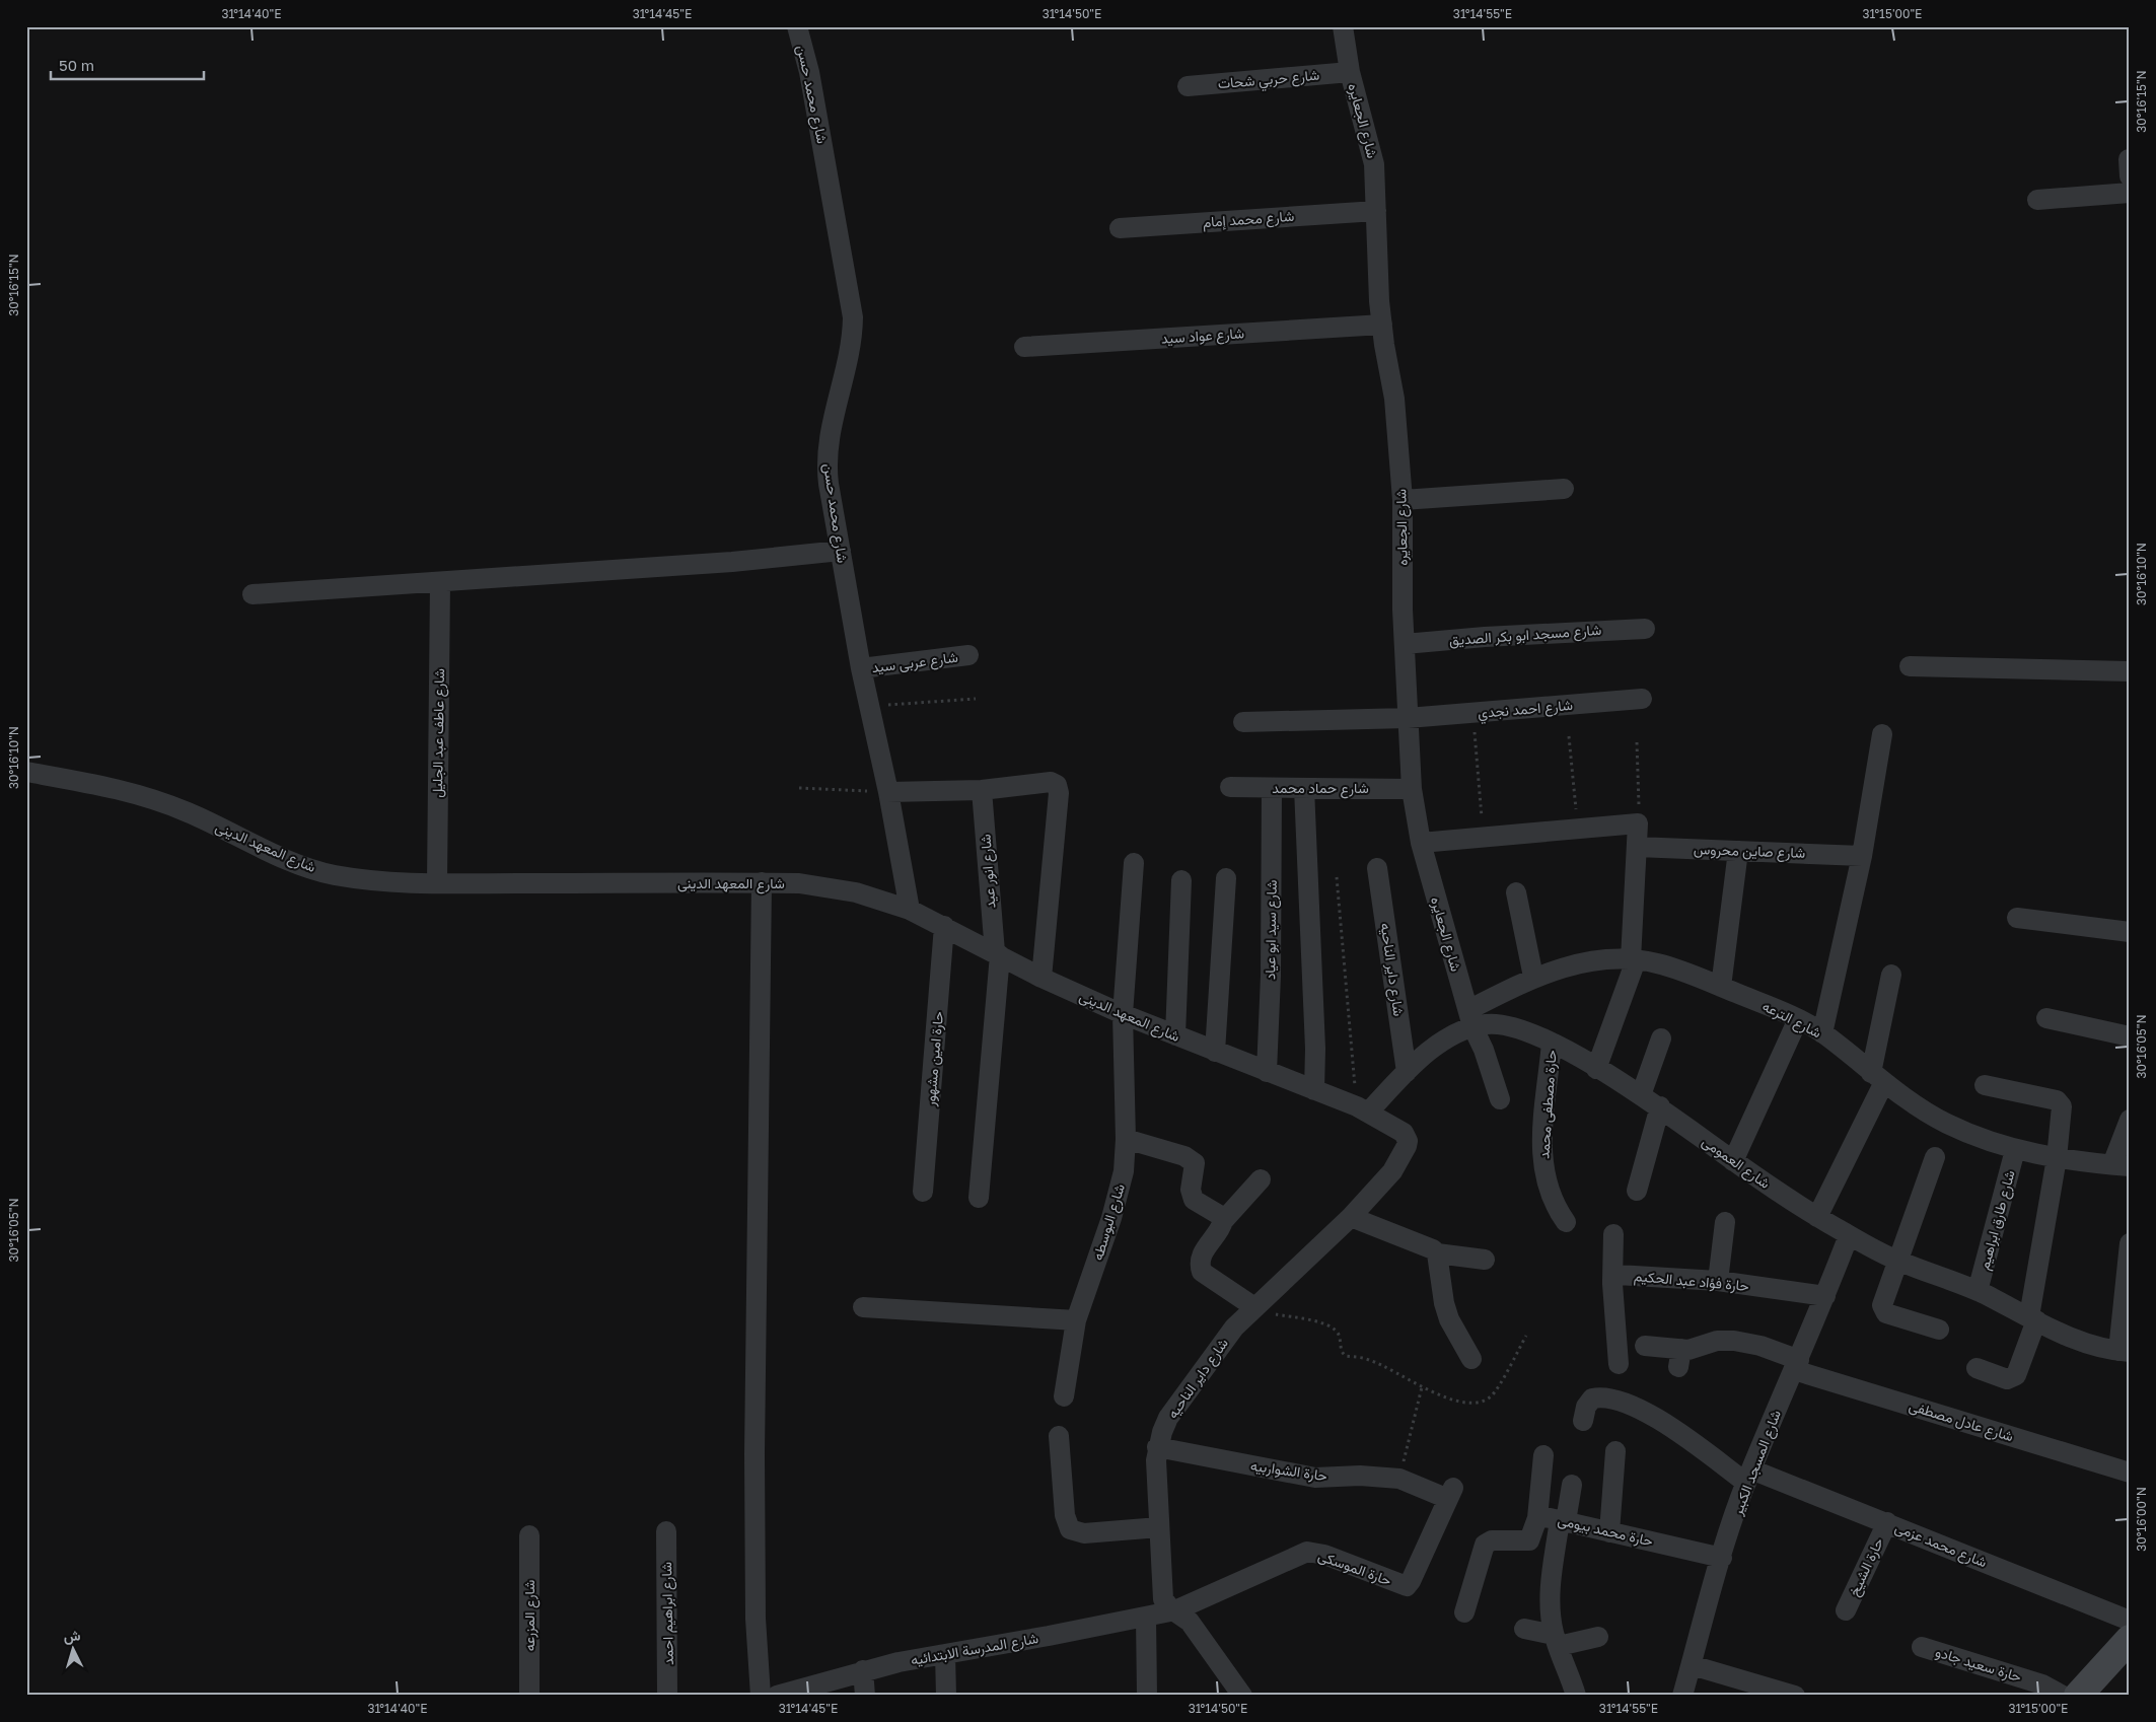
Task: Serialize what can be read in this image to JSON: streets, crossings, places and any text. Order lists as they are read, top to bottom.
{
  "streets": {
    "street": [
      "شارع حربي شحات",
      "شارع محمد حسن",
      "شارع الجعايره",
      "شارع محمد إمام",
      "شارع عواد سيد",
      "شارع مسجد ابو بكر الصديق",
      "شارع عربى سيد",
      "شارع احمد نجدي",
      "شارع عاطف عبد الجليل",
      "شارع حماد محمد",
      "شارع المعهد الدينى",
      "شارع صاين محروس",
      "شارع انور عيد",
      "شارع سيد ابو عياد",
      "شارع داير الناحيه",
      "شارع الترعه",
      "حارة امين مشهور",
      "حارة مصطفى محمد",
      "شارع العمومى",
      "شارع طارق ابراهيم",
      "شارع البوسطه",
      "حارة فؤاد عبد الحكيم",
      "شارع عادل مصطفى",
      "شارع المسجد الكبير",
      "حارة الشواربيه",
      "حارة محمد بيومى",
      "شارع محمد عزمى",
      "حارة الشيخ",
      "حارة الموسكى",
      "شارع ابراهيم احمد",
      "شارع المزرعه",
      "شارع المدرسة الابتدائيه",
      "حارة سعيد جادو"
    ]
  },
  "crossings": [
    ["شارع حربي شحات", "شارع الجعايره"],
    ["شارع محمد حسن", "شارع عربى سيد"],
    ["شارع محمد حسن", "شارع المعهد الدينى"],
    ["شارع الجعايره", "شارع محمد إمام"],
    ["شارع الجعايره", "شارع عواد سيد"],
    ["شارع الجعايره", "شارع مسجد ابو بكر الصديق"],
    ["شارع الجعايره", "شارع احمد نجدي"],
    ["شارع الجعايره", "شارع حماد محمد"],
    ["شارع الجعايره", "شارع الترعه"],
    ["شارع الجعايره", "شارع العمومى"],
    ["شارع عاطف عبد الجليل", "شارع المعهد الدينى"],
    ["شارع حماد محمد", "شارع سيد ابو عياد"],
    ["شارع المعهد الدينى", "شارع انور عيد"],
    ["شارع المعهد الدينى", "شارع سيد ابو عياد"],
    ["شارع المعهد الدينى", "شارع داير الناحيه"],
    ["شارع المعهد الدينى", "حارة امين مشهور"],
    ["شارع المعهد الدينى", "شارع العمومى"],
    ["شارع المعهد الدينى", "شارع البوسطه"],
    ["شارع داير الناحيه", "شارع العمومى"],
    ["شارع داير الناحيه", "حارة الشواربيه"],
    ["شارع داير الناحيه", "حارة الموسكى"],
    ["شارع داير الناحيه", "شارع المدرسة الابتدائيه"],
    ["شارع الترعه", "شارع العمومى"],
    ["شارع الترعه", "شارع طارق ابراهيم"],
    ["حارة مصطفى محمد", "شارع العمومى"],
    ["شارع العمومى", "شارع طارق ابراهيم"],
    ["شارع العمومى", "شارع المسجد الكبير"],
    ["حارة فؤاد عبد الحكيم", "شارع المسجد الكبير"],
    ["شارع عادل مصطفى", "شارع المسجد الكبير"],
    ["شارع المسجد الكبير", "حارة محمد بيومى"],
    ["شارع المسجد الكبير", "شارع محمد عزمى"],
    ["حارة الشواربيه", "حارة الموسكى"],
    ["شارع محمد عزمى", "حارة الشيخ"],
    ["حارة الموسكى", "شارع المدرسة الابتدائيه"]
  ],
  "scale_bar": "50 m",
  "north": "top",
  "coordinates": [
    "31°14'40\"E",
    "31°14'45\"E",
    "31°14'50\"E",
    "31°14'55\"E",
    "31°15'00\"E",
    "30°16'15\"N",
    "30°16'10\"N",
    "30°16'05\"N",
    "30°16'00\"N"
  ]
}
